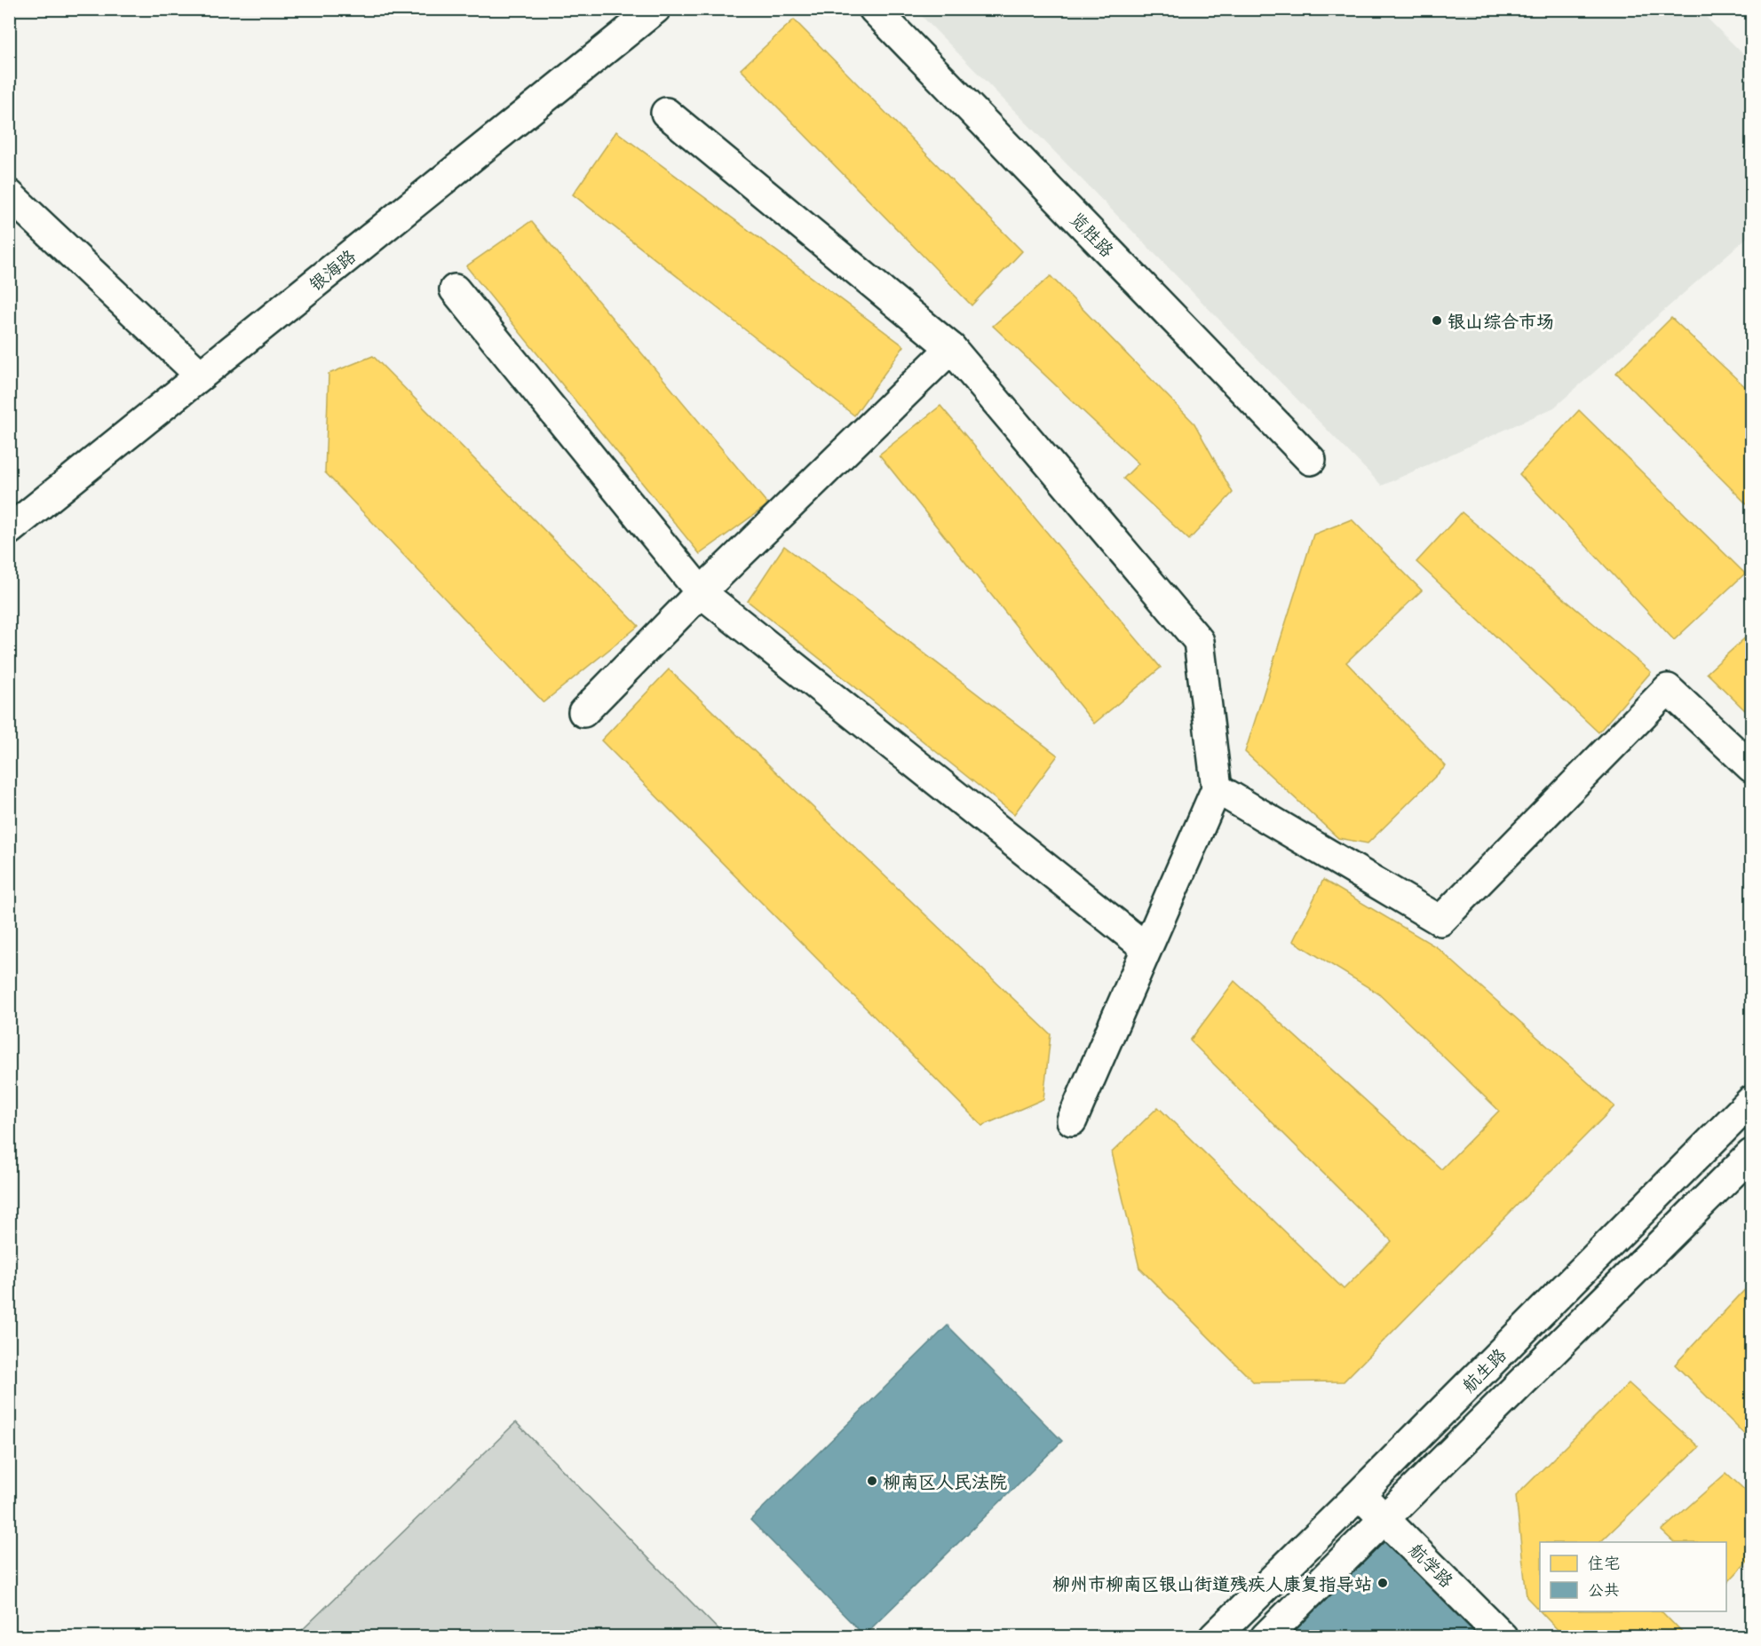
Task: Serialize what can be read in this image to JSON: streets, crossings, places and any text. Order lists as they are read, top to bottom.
{
  "streets": {
    "street": [
      "览胜路",
      "银海路",
      "航生路",
      "航学路"
    ]
  },
  "crossings": [
    ["航生路", "航学路"]
  ],
  "places": ["银山综合市场", "柳南区人民法院", "柳州市柳南区银山街道残疾人康复指导站"],
  "legend": ["住宅", "公共"]
}
